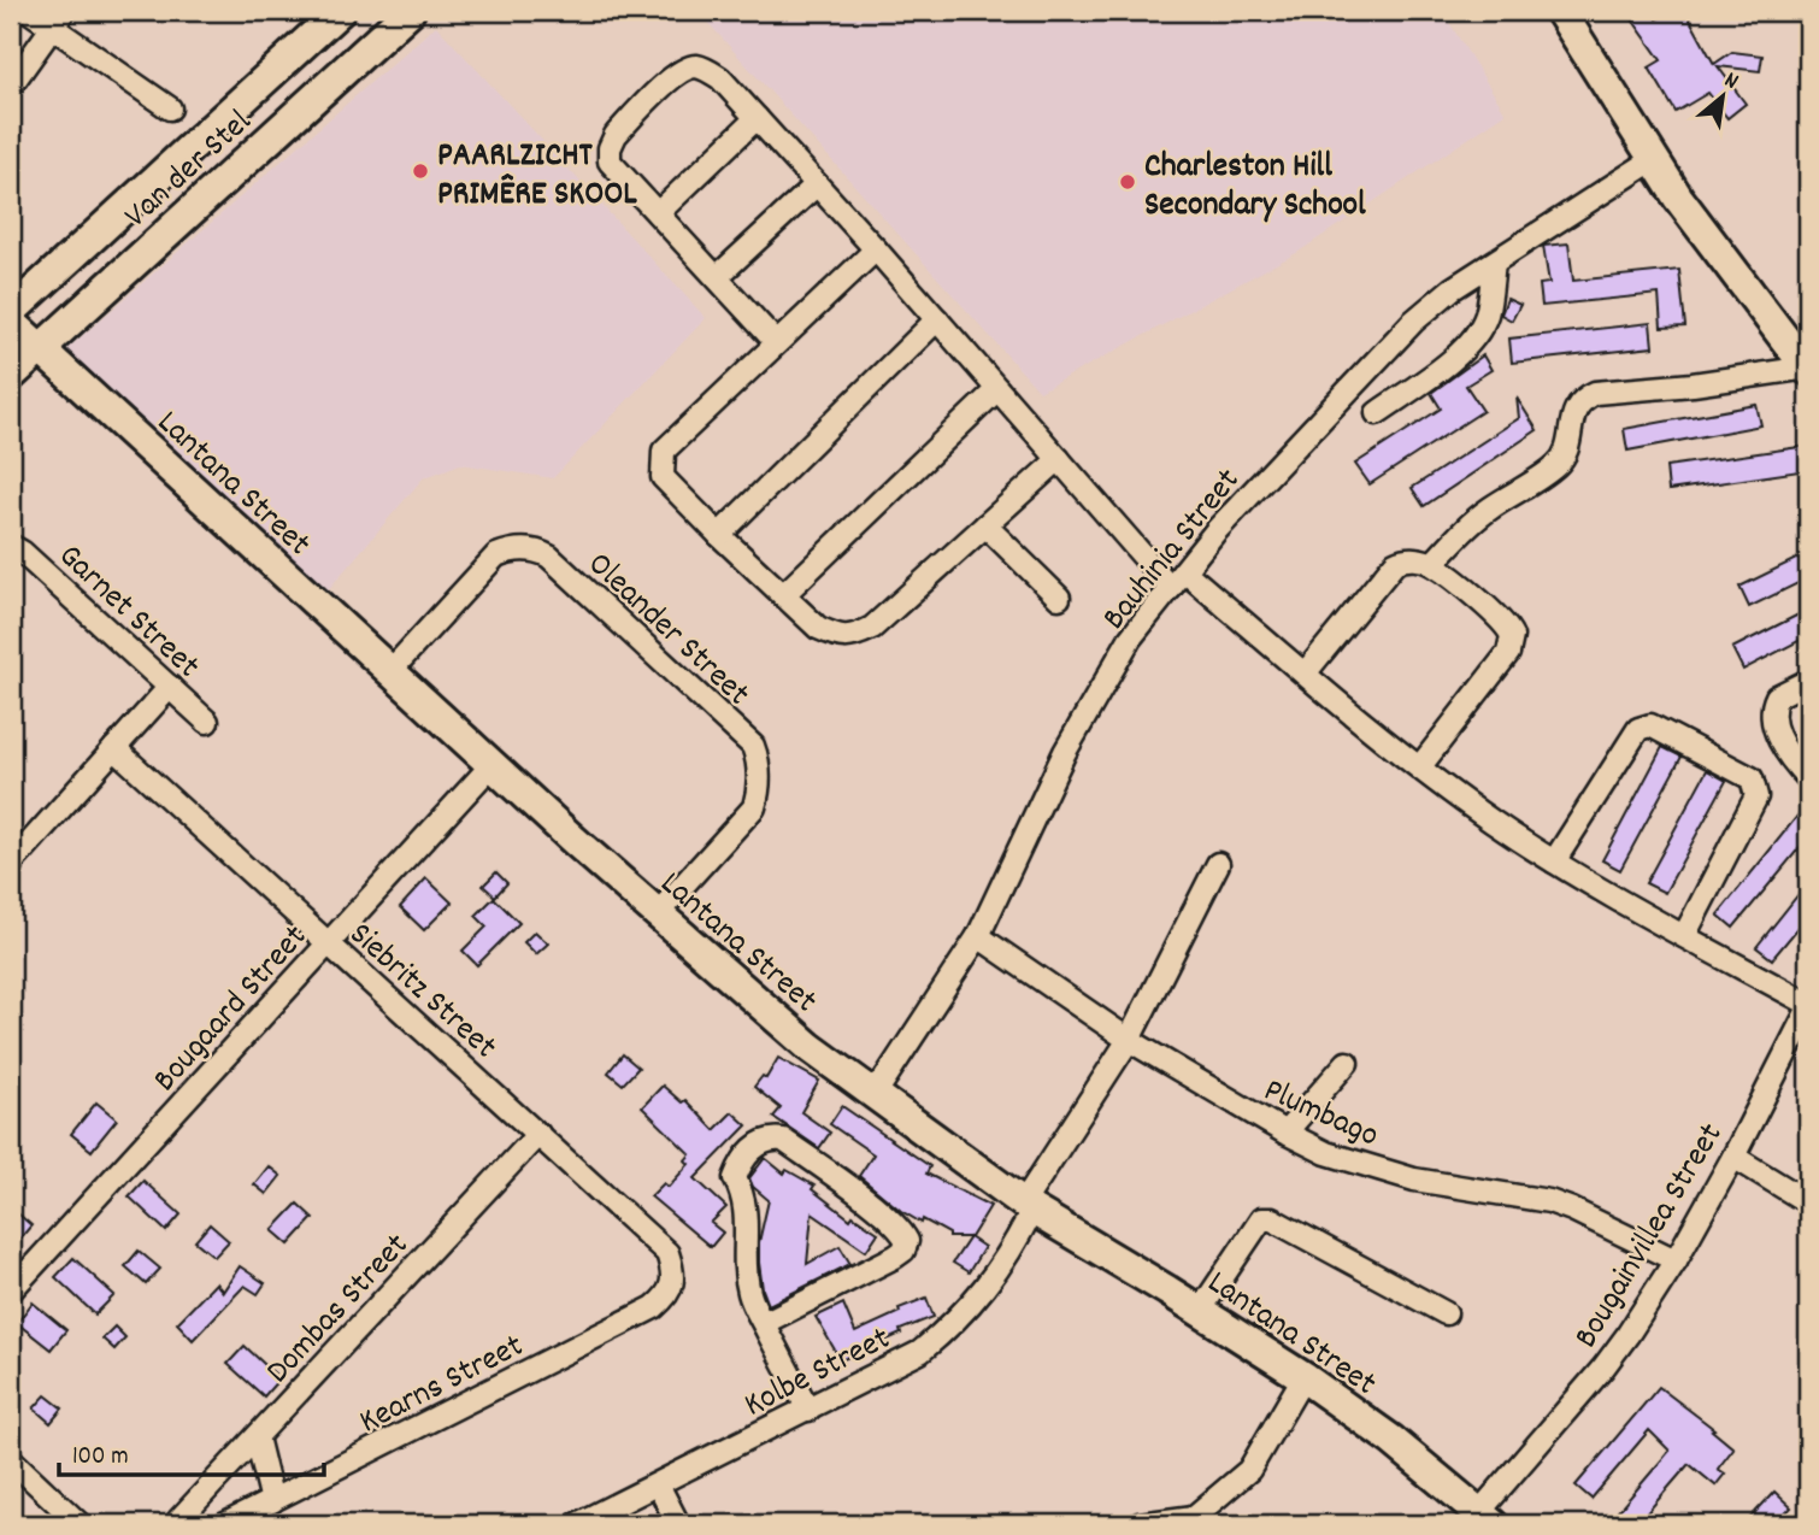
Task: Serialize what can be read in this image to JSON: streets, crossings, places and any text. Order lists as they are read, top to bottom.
{
  "streets": {
    "street": [
      "Van der Stel",
      "Lantana Street",
      "Bauhinia Street",
      "Garnet Street",
      "Oleander Street",
      "Siebritz Street",
      "Bougaard Street",
      "Plumbago",
      "Bougainvillea Street",
      "Dombas Street",
      "Kolbe Street",
      "Kearns Street"
    ]
  },
  "crossings": [
    ["Van der Stel", "Lantana Street"],
    ["Lantana Street", "Bauhinia Street"],
    ["Lantana Street", "Oleander Street"],
    ["Lantana Street", "Bougaard Street"],
    ["Lantana Street", "Bougainvillea Street"],
    ["Lantana Street", "Kolbe Street"],
    ["Bauhinia Street", "Plumbago"],
    ["Siebritz Street", "Bougaard Street"],
    ["Siebritz Street", "Dombas Street"],
    ["Siebritz Street", "Kearns Street"],
    ["Plumbago", "Bougainvillea Street"],
    ["Plumbago", "Kolbe Street"]
  ],
  "places": ["PAARLZICHT PRIMÊRE SKOOL", "Charleston Hill Secondary School"],
  "scale_bar": "100 m",
  "north": "top right"
}
